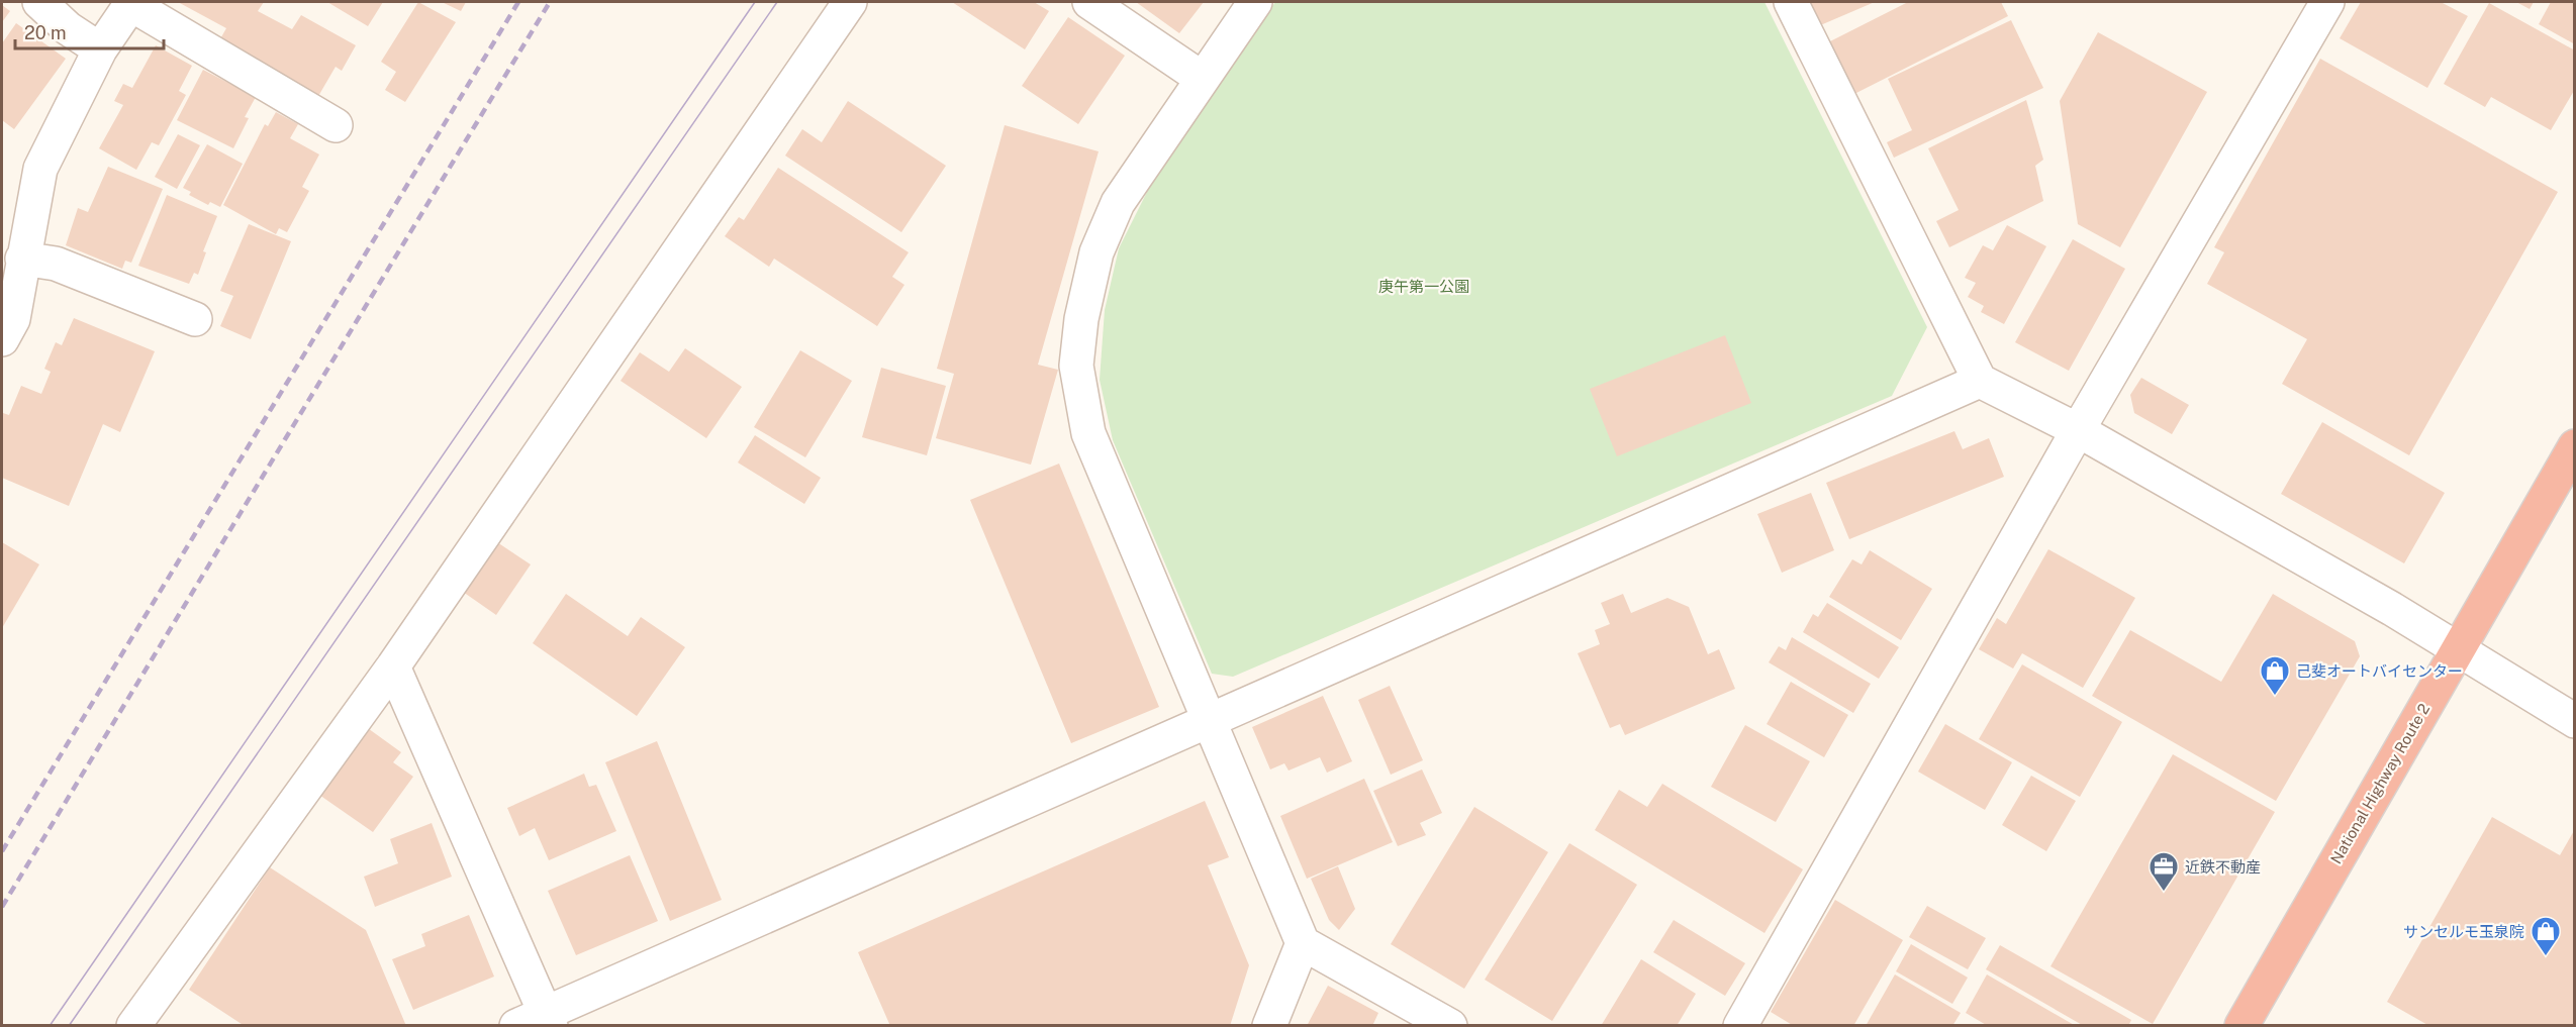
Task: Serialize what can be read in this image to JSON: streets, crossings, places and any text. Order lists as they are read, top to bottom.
{
  "streets": {
    "highway": ["National Highway Route 2"]
  },
  "parks": ["庚午第一公園"],
  "places": {
    "shop": ["己斐オートバイセンター", "サンセルモ玉泉院"],
    "office": ["近鉄不動産"]
  },
  "scale_bar": "20 m"
}
